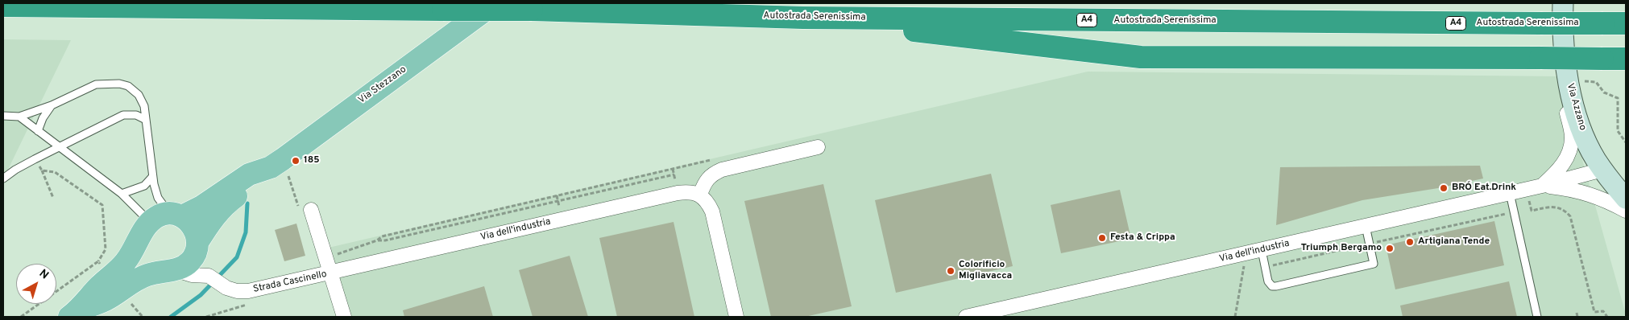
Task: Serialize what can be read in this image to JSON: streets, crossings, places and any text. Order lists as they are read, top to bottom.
{
  "streets": {
    "highway": ["Autostrada Serenissima", "A4"],
    "main road": ["Via Stezzano"],
    "street": ["Via Azzano", "Via dell'industria", "Strada Cascinello"]
  },
  "crossings": [
    ["Via Stezzano", "Strada Cascinello"],
    ["Via Azzano", "Via dell'industria"],
    ["Via dell'industria", "Strada Cascinello"]
  ],
  "places": [
    "185",
    "BRÓ Eat.Drink",
    "Festa & Crippa",
    "Artigiana Tende",
    "Triumph Bergamo",
    "Colorificio Migliavacca"
  ],
  "north": "top right"
}
